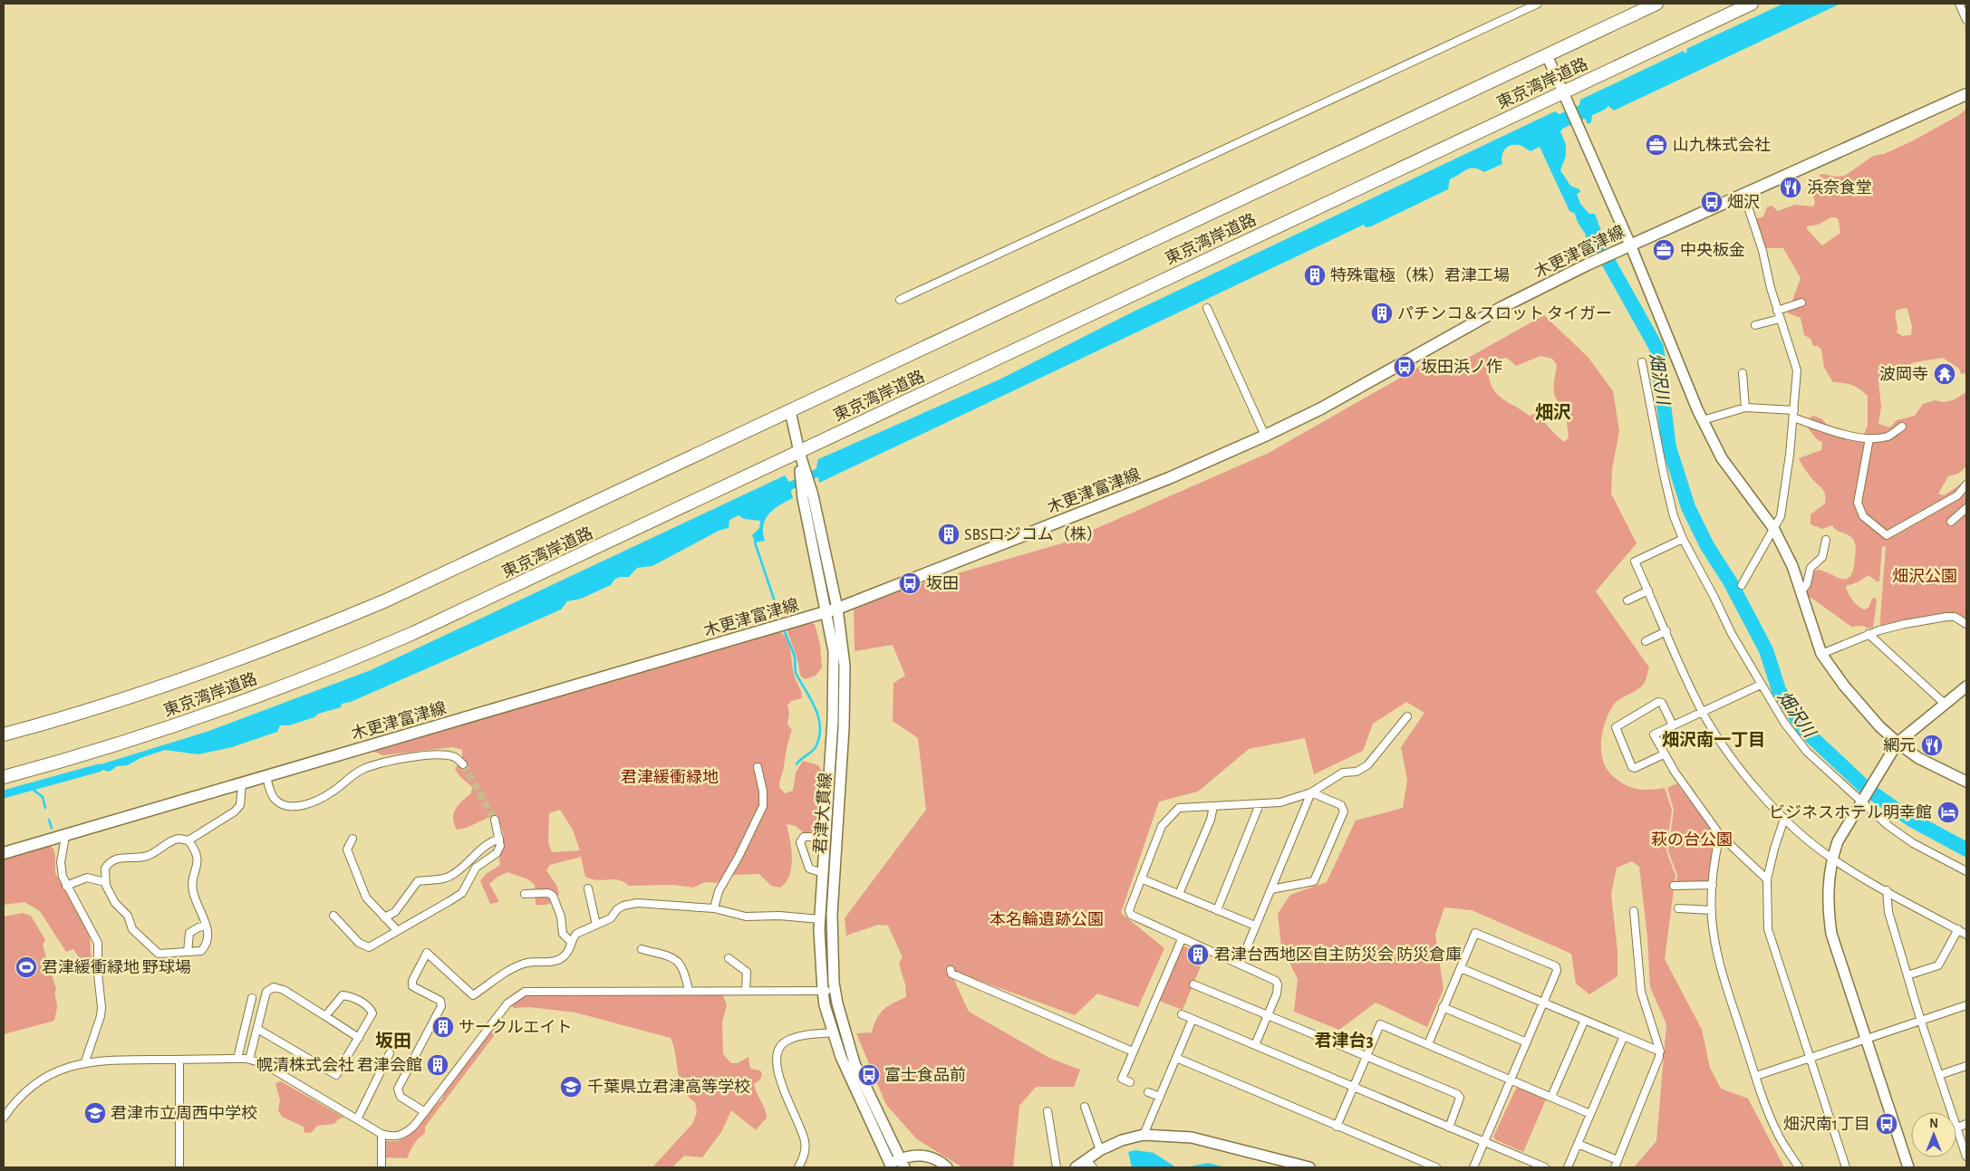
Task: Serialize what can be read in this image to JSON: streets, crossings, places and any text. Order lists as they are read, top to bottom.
{
  "streets": {
    "highway": ["東京湾岸道路"],
    "main road": ["木更津富津線"],
    "street": ["君津大貫線"]
  },
  "crossings": [
    ["東京湾岸道路", "君津大貫線"],
    ["木更津富津線", "君津大貫線"]
  ],
  "districts": [
    "畑沢",
    "畑沢南一丁目",
    "君津台3",
    "坂田"
  ],
  "water": ["畑沢川"],
  "parks": [
    "畑沢公園",
    "君津緩衝緑地",
    "萩の台公園",
    "本名輪遺跡公園"
  ],
  "places": {
    "office": ["山九株式会社", "中央板金"],
    "restaurant": ["浜奈食堂", "網元"],
    "bus stop": [
      "畑沢",
      "坂田浜ノ作",
      "坂田",
      "富士食品前",
      "畑沢南1丁目"
    ],
    "building": [
      "特殊電極（株）君津工場",
      "パチンコ＆スロット タイガー",
      "SBSロジコム（株）",
      "君津台西地区自主防災会 防災倉庫",
      "サークルエイト",
      "幌清株式会社 君津会館"
    ],
    "temple": ["波岡寺"],
    "hotel": ["ビジネスホテル明幸館"],
    "sports": ["君津緩衝緑地 野球場"],
    "school or university": ["千葉県立君津高等学校", "君津市立周西中学校"]
  },
  "north": "top"
}
